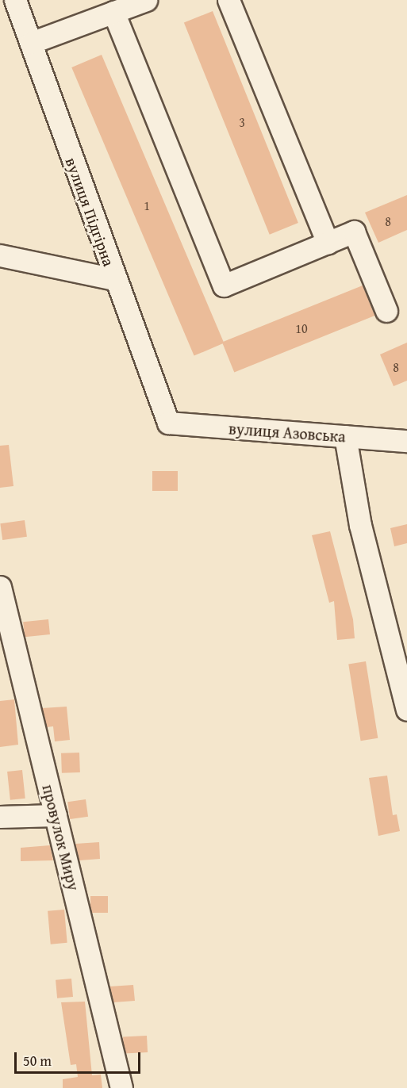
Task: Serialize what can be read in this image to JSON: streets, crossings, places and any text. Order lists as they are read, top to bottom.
{
  "streets": {
    "street": ["вулиця Підгірна", "вулиця Азовська", "провулок Миру"]
  },
  "crossings": [
    ["вулиця Підгірна", "вулиця Азовська"]
  ],
  "house_numbers": [
    "3",
    "1",
    "8",
    "10",
    "8"
  ],
  "scale_bar": "50 m"
}
